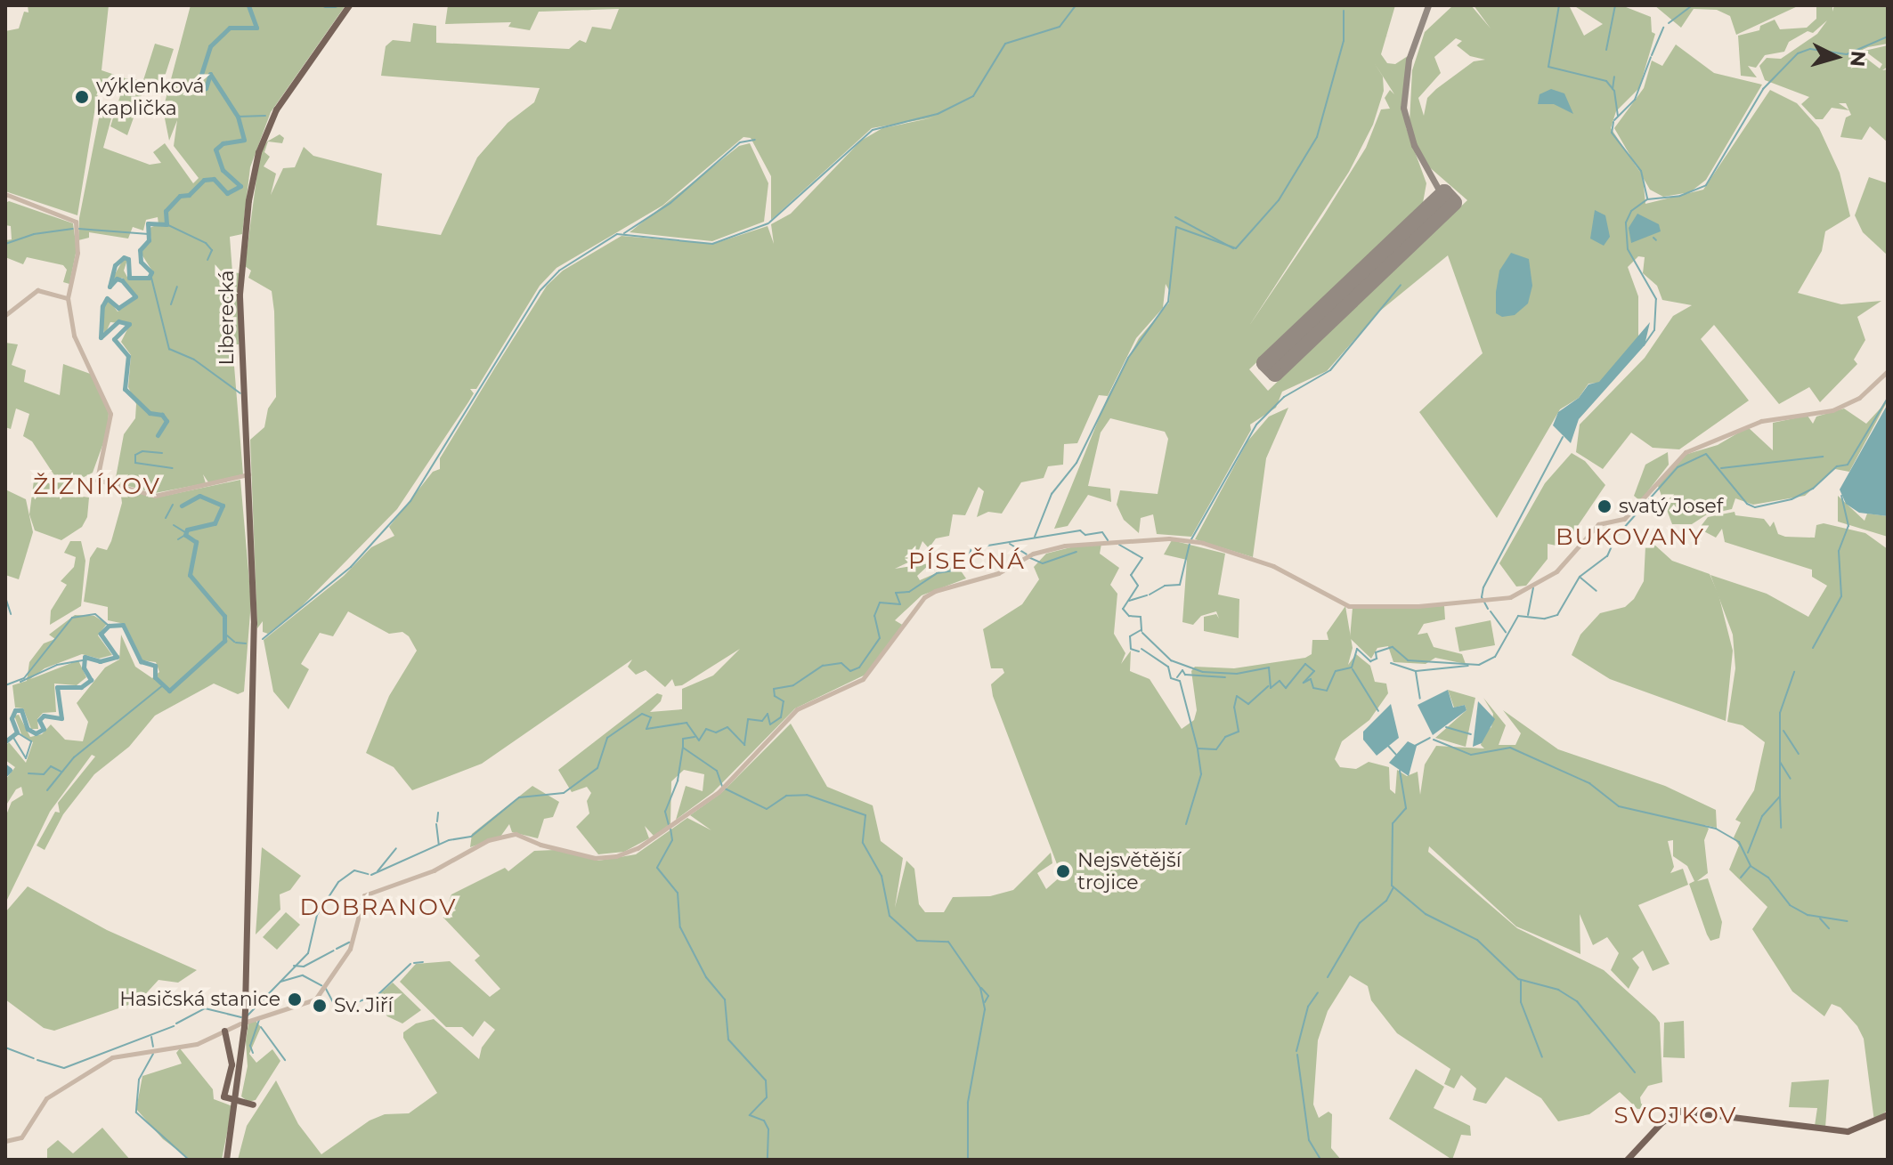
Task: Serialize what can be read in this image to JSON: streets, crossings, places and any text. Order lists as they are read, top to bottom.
{
  "streets": {
    "main road": ["Liberecká"]
  },
  "districts": [
    "ŽIZNÍKOV",
    "BUKOVANY",
    "PÍSEČNÁ",
    "DOBRANOV",
    "SVOJKOV"
  ],
  "places": [
    "výklenková kaplička",
    "svatý Josef",
    "Nejsvětější trojice",
    "Hasičská stanice",
    "Sv. Jiří"
  ],
  "north": "right"
}
